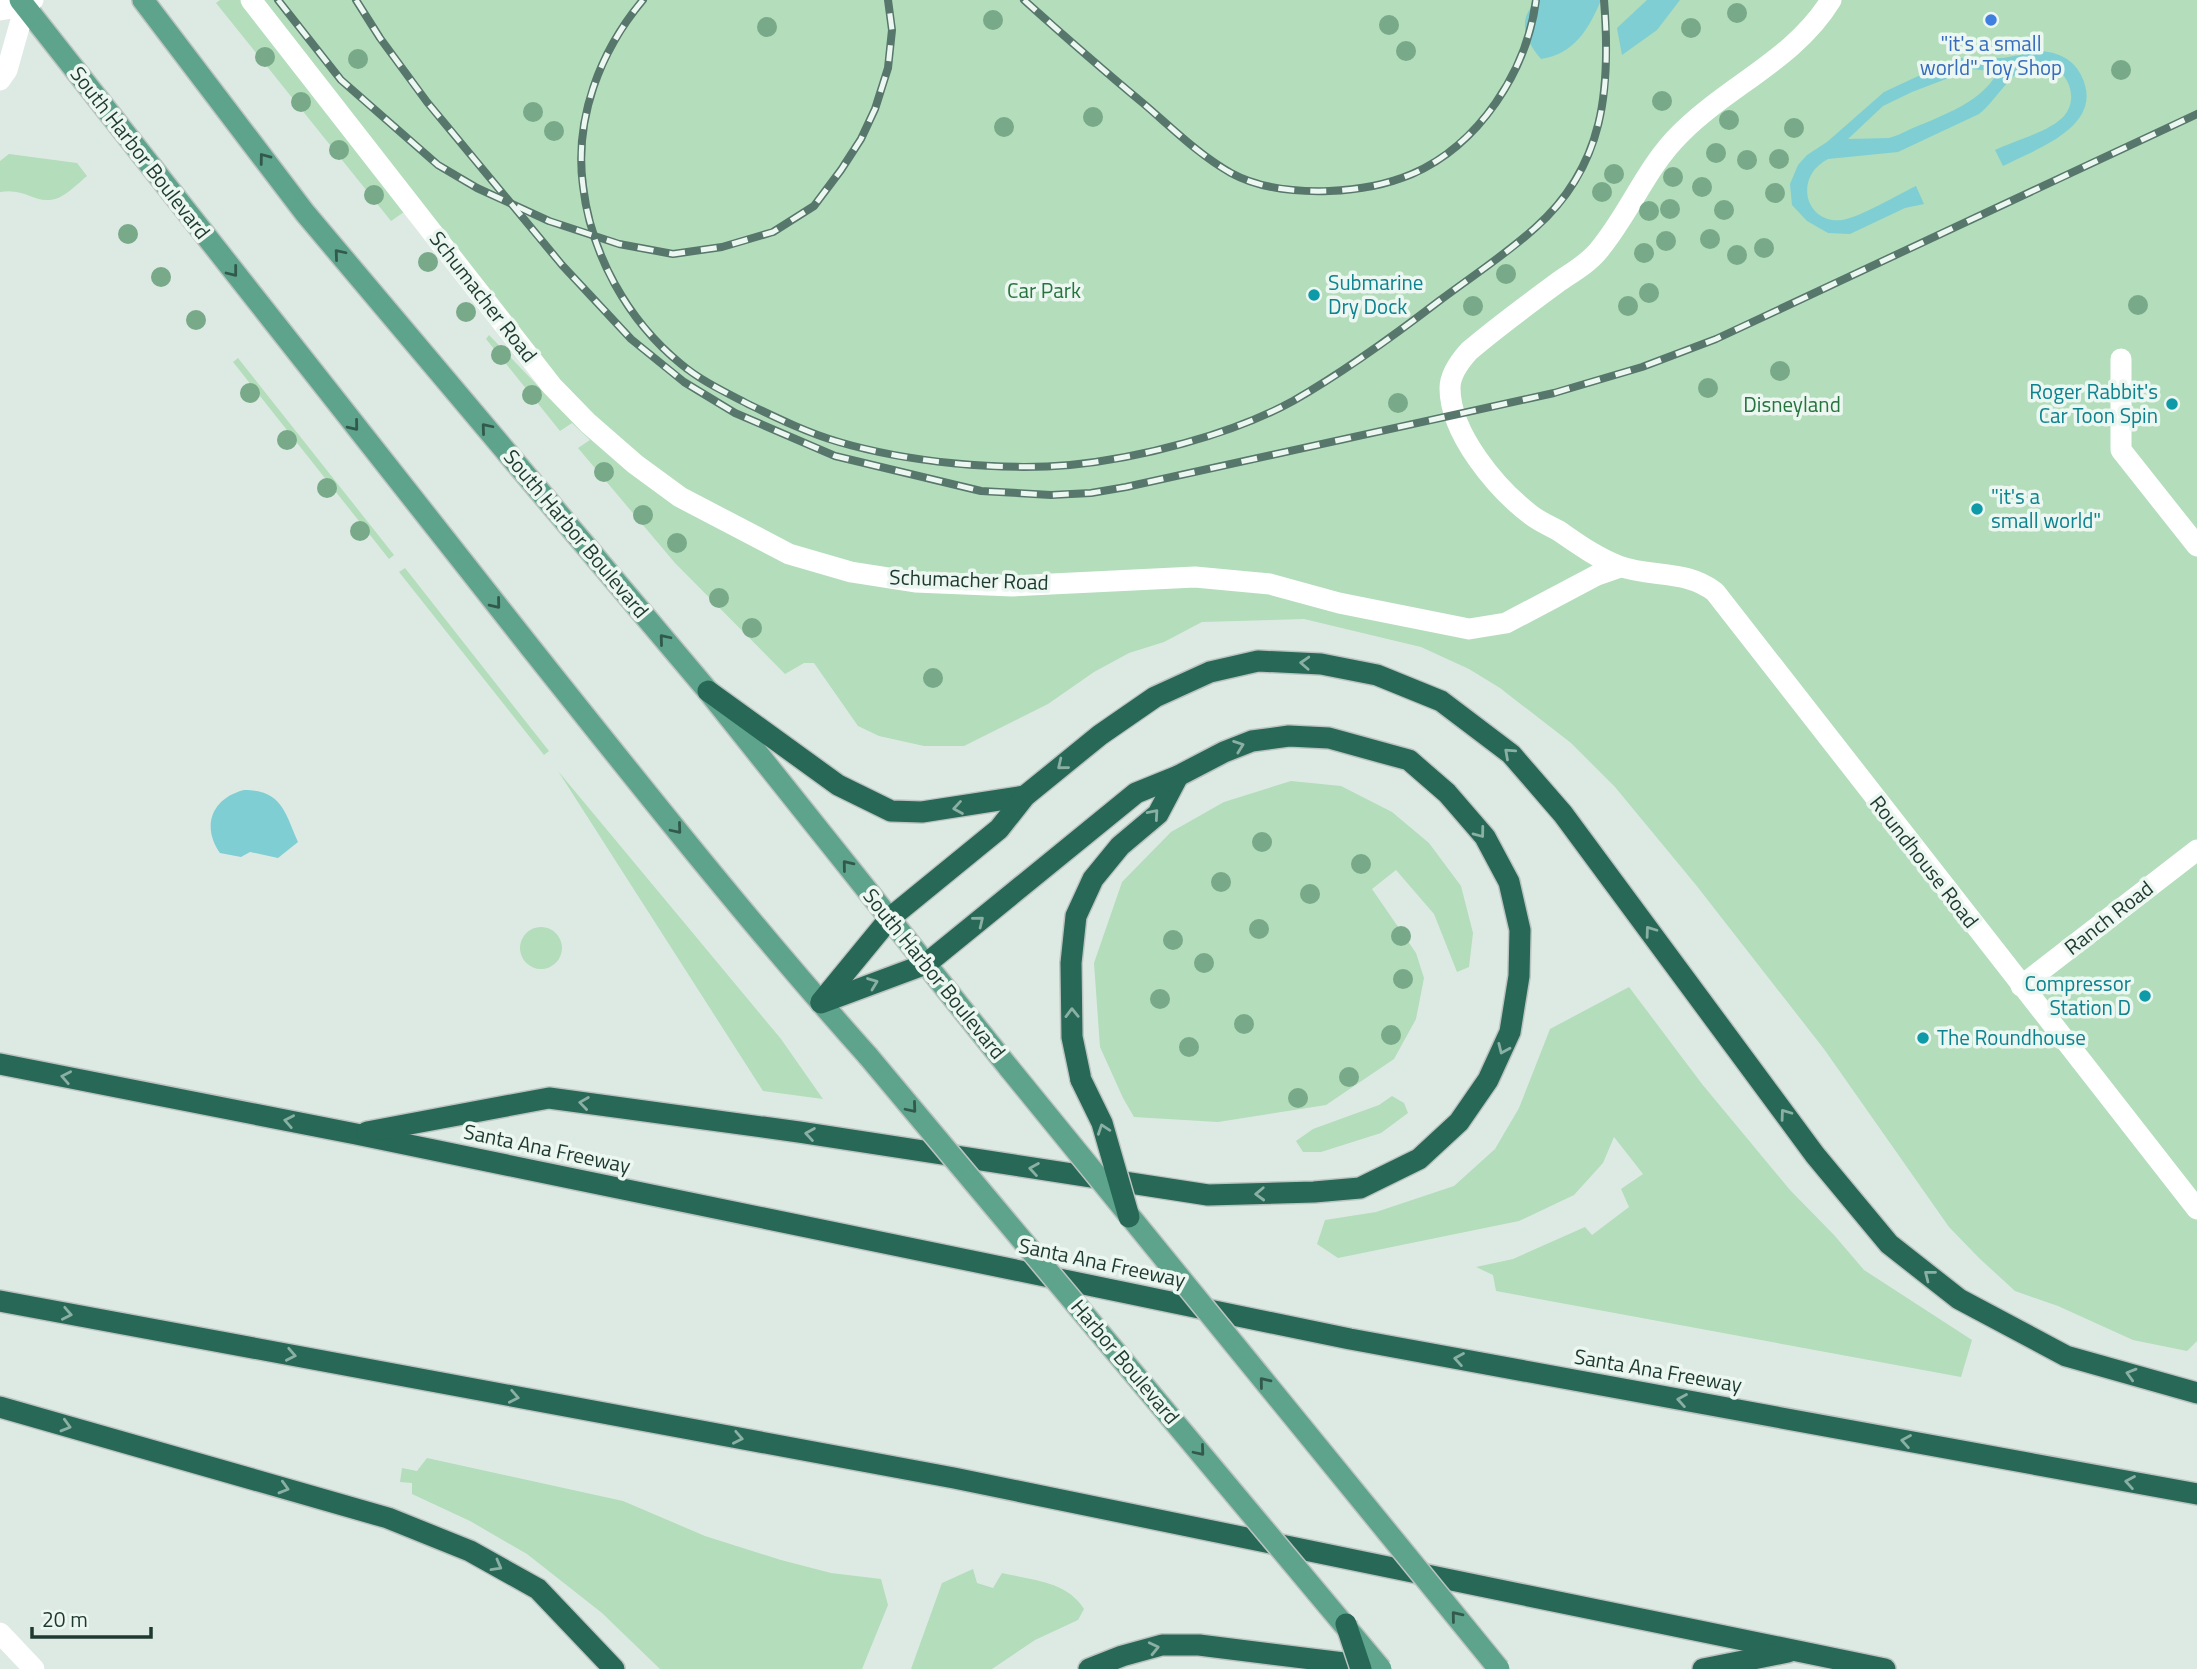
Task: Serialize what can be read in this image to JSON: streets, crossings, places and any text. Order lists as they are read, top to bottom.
{
  "streets": {
    "highway": ["Santa Ana Freeway"],
    "main road": ["South Harbor Boulevard", "Harbor Boulevard"],
    "street": ["Schumacher Road", "Roundhouse Road", "Ranch Road"]
  },
  "crossings": [
    ["South Harbor Boulevard", "Harbor Boulevard"],
    ["Schumacher Road", "Roundhouse Road"],
    ["Roundhouse Road", "Ranch Road"]
  ],
  "one_way": ["Santa Ana Freeway"],
  "parks": ["Car Park", "Disneyland"],
  "places": [
    "\"it's a small world\" Toy Shop",
    "Submarine Dry Dock",
    "Roger Rabbit's Car Toon Spin",
    "\"it's a small world\"",
    "Compressor Station D",
    "The Roundhouse"
  ],
  "scale_bar": "20 m"
}
